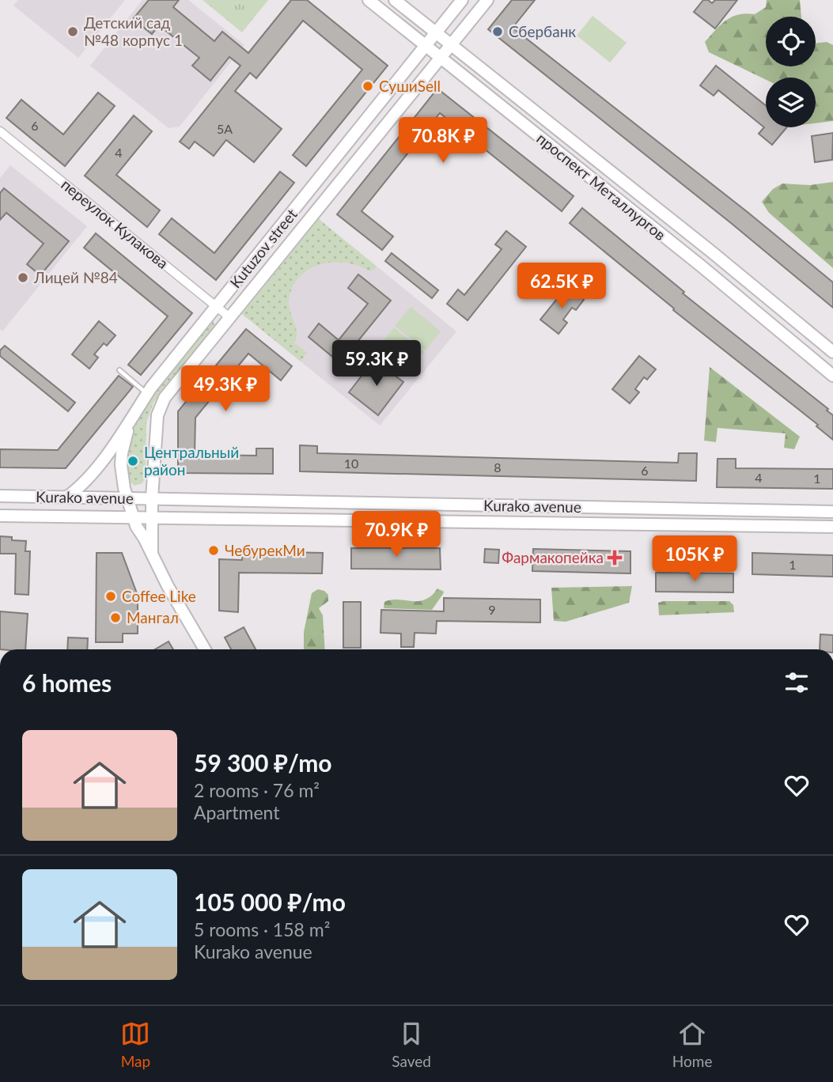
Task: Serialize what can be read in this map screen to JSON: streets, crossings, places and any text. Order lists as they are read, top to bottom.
{
  "streets": {
    "main road": ["проспект Металлургов", "Kutuzov street", "Kurako avenue"],
    "street": ["переулок Кулакова"]
  },
  "crossings": [
    ["проспект Металлургов", "Kutuzov street"],
    ["переулок Кулакова", "Kutuzov street"],
    ["Kutuzov street", "Kurako avenue"]
  ],
  "places": {
    "other": [
      "Детский сад №48 корпус 1",
      "Сбербанк",
      "СушиSell",
      "Лицей №84",
      "Центральный район",
      "ЧебурекМи",
      "Coffee Like",
      "Мангал"
    ],
    "health": ["Фармакопейка"]
  },
  "house_numbers": [
    "6",
    "5А",
    "4",
    "10",
    "8",
    "6",
    "4",
    "1",
    "1",
    "9"
  ],
  "page": {
    "price": [
      "70.8K ₽",
      "62.5K ₽",
      "59.3K ₽",
      "49.3K ₽",
      "70.9K ₽",
      "105K ₽"
    ],
    "heading": "6 homes",
    "list": [
      {
        "name": "59 300 ₽/mo",
        "note": "2 rooms · 76 m² · Apartment"
      },
      {
        "name": "105 000 ₽/mo",
        "note": "5 rooms · 158 m² · Kurako avenue"
      }
    ],
    "tabs": ["Map", "Saved", "Home"]
  }
}
